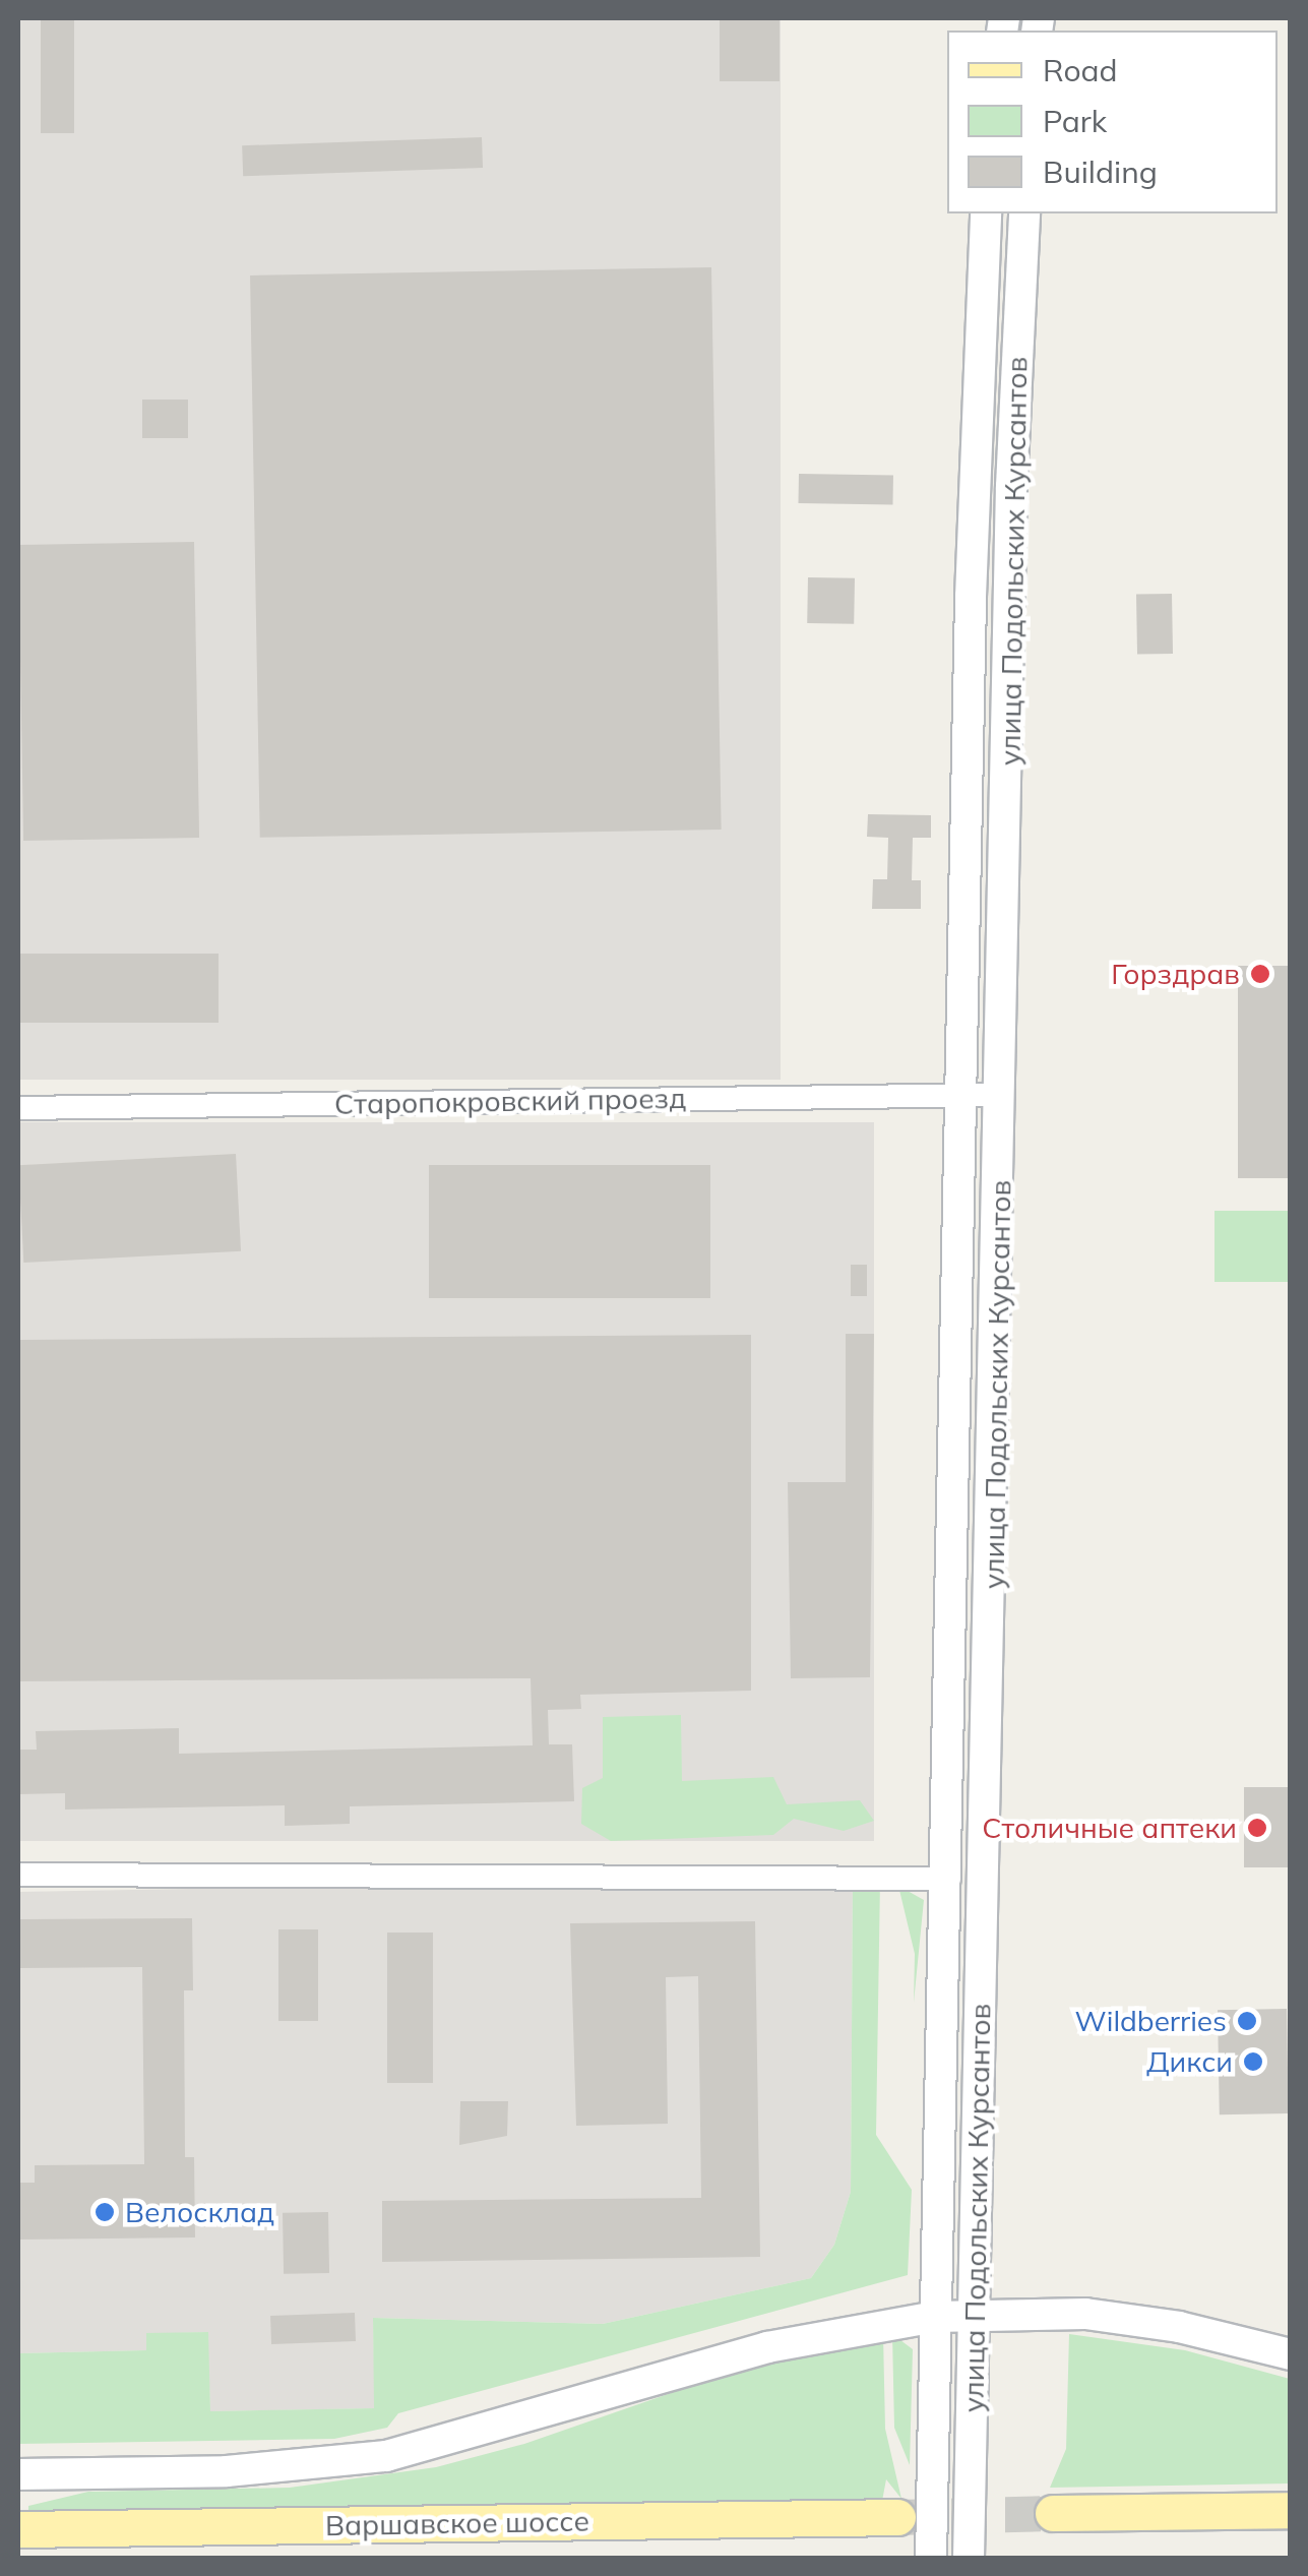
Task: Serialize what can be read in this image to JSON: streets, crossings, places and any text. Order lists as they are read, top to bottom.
{
  "streets": {
    "main road": ["улица Подольских Курсантов", "Варшавское шоссе"],
    "street": ["Старопокровский проезд"]
  },
  "crossings": [
    ["улица Подольских Курсантов", "Старопокровский проезд"]
  ],
  "places": [
    "Горздрав",
    "Столичные аптеки",
    "Wildberries",
    "Дикси",
    "Велосклад"
  ],
  "legend": ["Road", "Park", "Building"]
}
